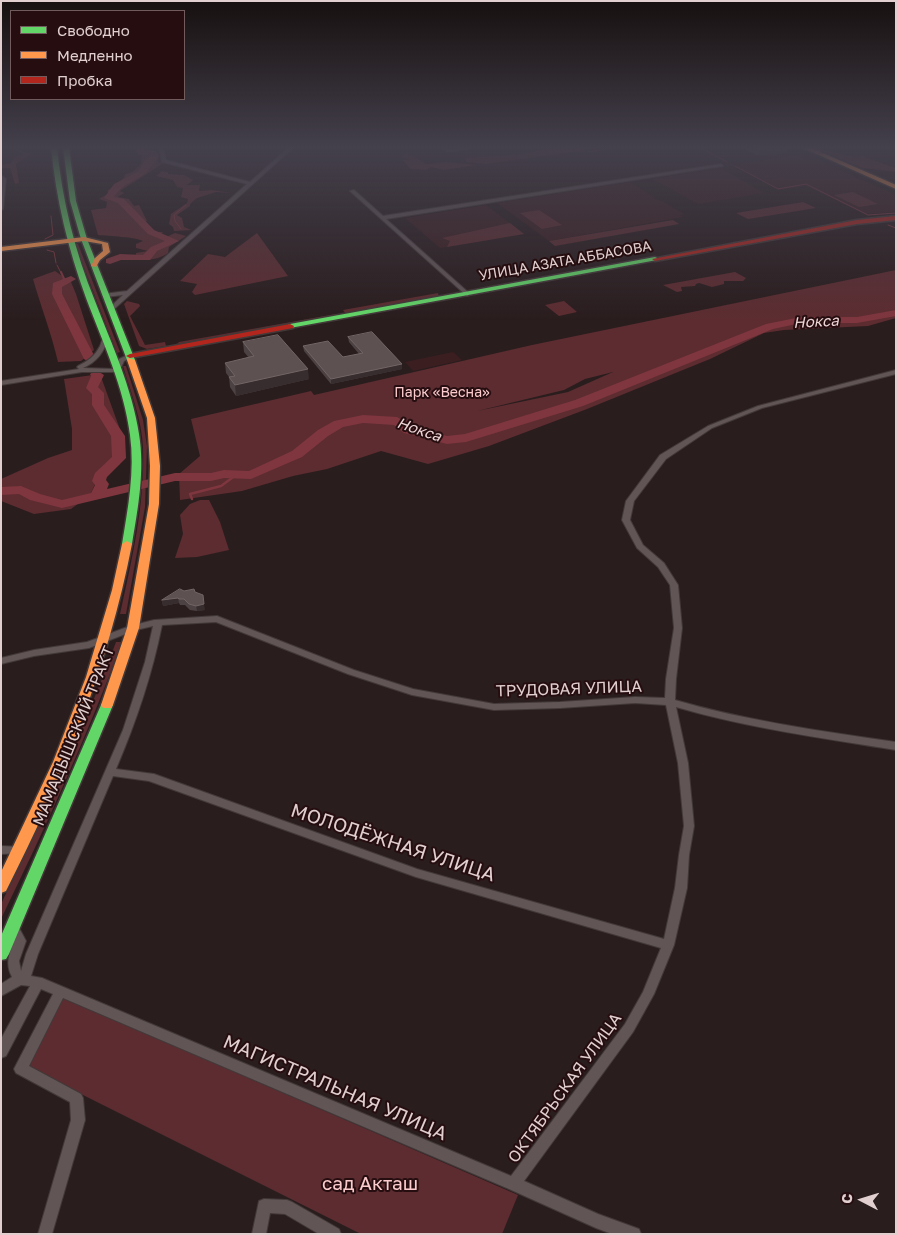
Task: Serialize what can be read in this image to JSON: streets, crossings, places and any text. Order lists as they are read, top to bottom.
{
  "streets": {
    "main road": ["УЛИЦА АЗАТА АББАСОВА", "МАМАДЫШСКИЙ ТРАКТ"],
    "street": [
      "ТРУДОВАЯ УЛИЦА",
      "МОЛОДЁЖНАЯ УЛИЦА",
      "МАГИСТРАЛЬНАЯ УЛИЦА",
      "ОКТЯБРЬСКАЯ УЛИЦА"
    ]
  },
  "crossings": [
    ["УЛИЦА АЗАТА АББАСОВА", "МАМАДЫШСКИЙ ТРАКТ"],
    ["ТРУДОВАЯ УЛИЦА", "МАМАДЫШСКИЙ ТРАКТ"],
    ["ТРУДОВАЯ УЛИЦА", "ОКТЯБРЬСКАЯ УЛИЦА"],
    ["МОЛОДЁЖНАЯ УЛИЦА", "ОКТЯБРЬСКАЯ УЛИЦА"],
    ["МАГИСТРАЛЬНАЯ УЛИЦА", "ОКТЯБРЬСКАЯ УЛИЦА"]
  ],
  "water": ["Нокса"],
  "parks": ["Парк «Весна»", "сад Акташ"],
  "legend": ["Свободно", "Медленно", "Пробка"],
  "north": "left"
}
